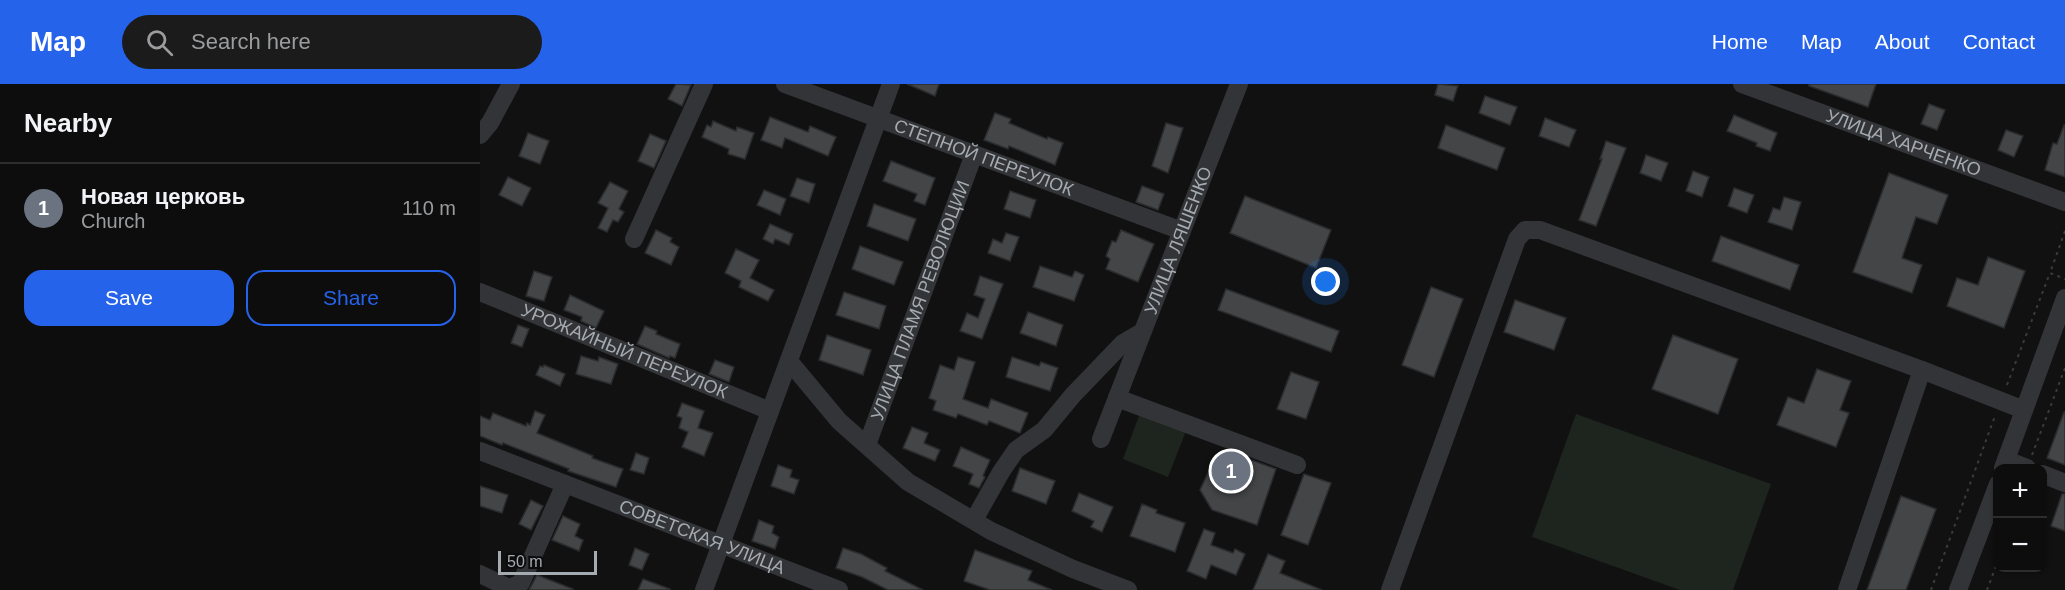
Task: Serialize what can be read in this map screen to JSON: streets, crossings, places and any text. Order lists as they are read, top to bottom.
{
  "streets": {
    "street": [
      "УЛИЦА ХАРЧЕНКО",
      "СТЕПНОЙ ПЕРЕУЛОК",
      "УЛИЦА ЛЯШЕНКО",
      "УЛИЦА ПЛАМЯ РЕВОЛЮЦИИ",
      "УРОЖАЙНЫЙ ПЕРЕУЛОК",
      "СОВЕТСКАЯ УЛИЦА"
    ]
  },
  "crossings": [
    ["СТЕПНОЙ ПЕРЕУЛОК", "УЛИЦА ЛЯШЕНКО"],
    ["СТЕПНОЙ ПЕРЕУЛОК", "УЛИЦА ПЛАМЯ РЕВОЛЮЦИИ"]
  ],
  "scale_bar": "50 m",
  "page": {
    "header": "Map",
    "search": "Search here",
    "nav": [
      "Home",
      "Map",
      "About",
      "Contact"
    ],
    "heading": "Nearby",
    "list": [
      {
        "mark": "1",
        "name": "Новая церковь",
        "note": "Church",
        "value": "110 m"
      }
    ],
    "buttons": ["Save", "Share"],
    "pins": "1",
    "map_buttons": ["+", "−"],
    "scale": "50 m"
  }
}
